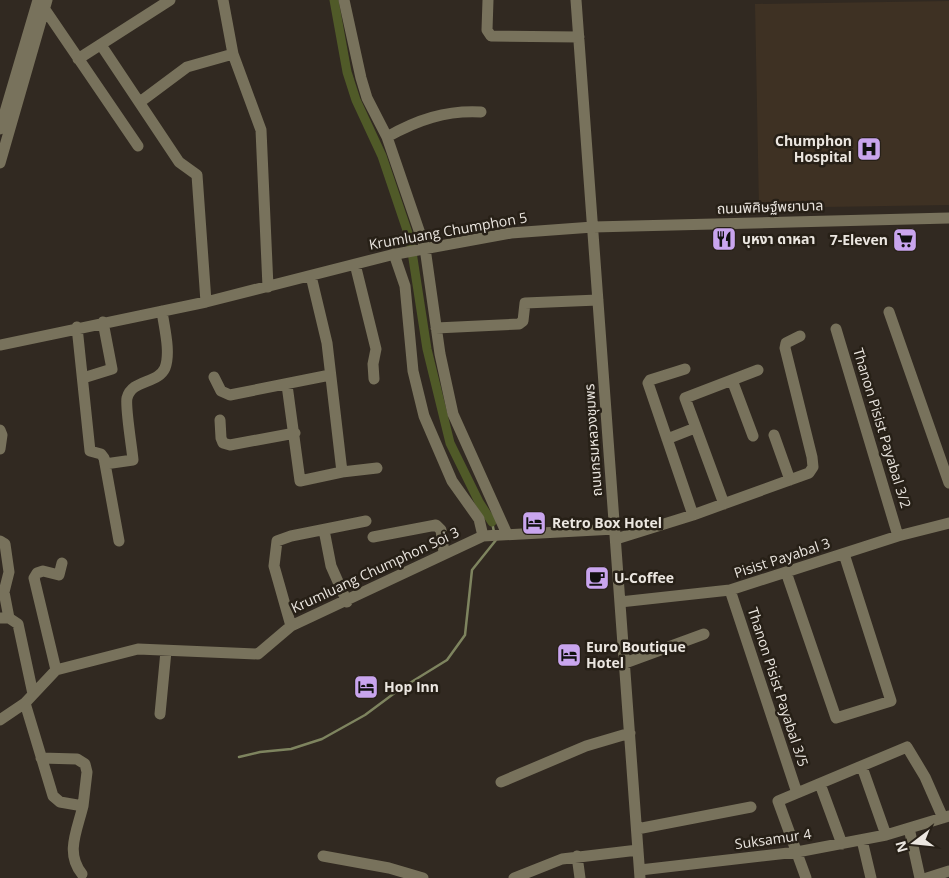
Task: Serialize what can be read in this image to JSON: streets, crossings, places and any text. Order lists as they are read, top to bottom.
{
  "streets": {
    "street": [
      "ถนนพิศิษฐ์พยาบาล",
      "Krumluang Chumphon 5",
      "Thanon Pisist Payabal 3/2",
      "ถนนกรมหลวงชุมพร",
      "Pisist Payabal 3",
      "Krumluang Chumphon Soi 3",
      "Thanon Pisist Payabal 3/5",
      "Suksamur 4"
    ]
  },
  "crossings": [
    ["ถนนพิศิษฐ์พยาบาล", "Krumluang Chumphon 5"],
    ["ถนนพิศิษฐ์พยาบาล", "ถนนกรมหลวงชุมพร"],
    ["Krumluang Chumphon 5", "ถนนกรมหลวงชุมพร"],
    ["Thanon Pisist Payabal 3/2", "Pisist Payabal 3"],
    ["ถนนกรมหลวงชุมพร", "Pisist Payabal 3"],
    ["ถนนกรมหลวงชุมพร", "Krumluang Chumphon Soi 3"],
    ["ถนนกรมหลวงชุมพร", "Suksamur 4"],
    ["Pisist Payabal 3", "Thanon Pisist Payabal 3/5"]
  ],
  "places": {
    "hospital": ["Chumphon Hospital"],
    "restaurant": ["บุหงา ดาหลา"],
    "supermarket": ["7-Eleven"],
    "hotel": ["Retro Box Hotel", "Euro Boutique Hotel", "Hop Inn"],
    "cafe": ["U-Coffee"]
  },
  "north": "left"
}
